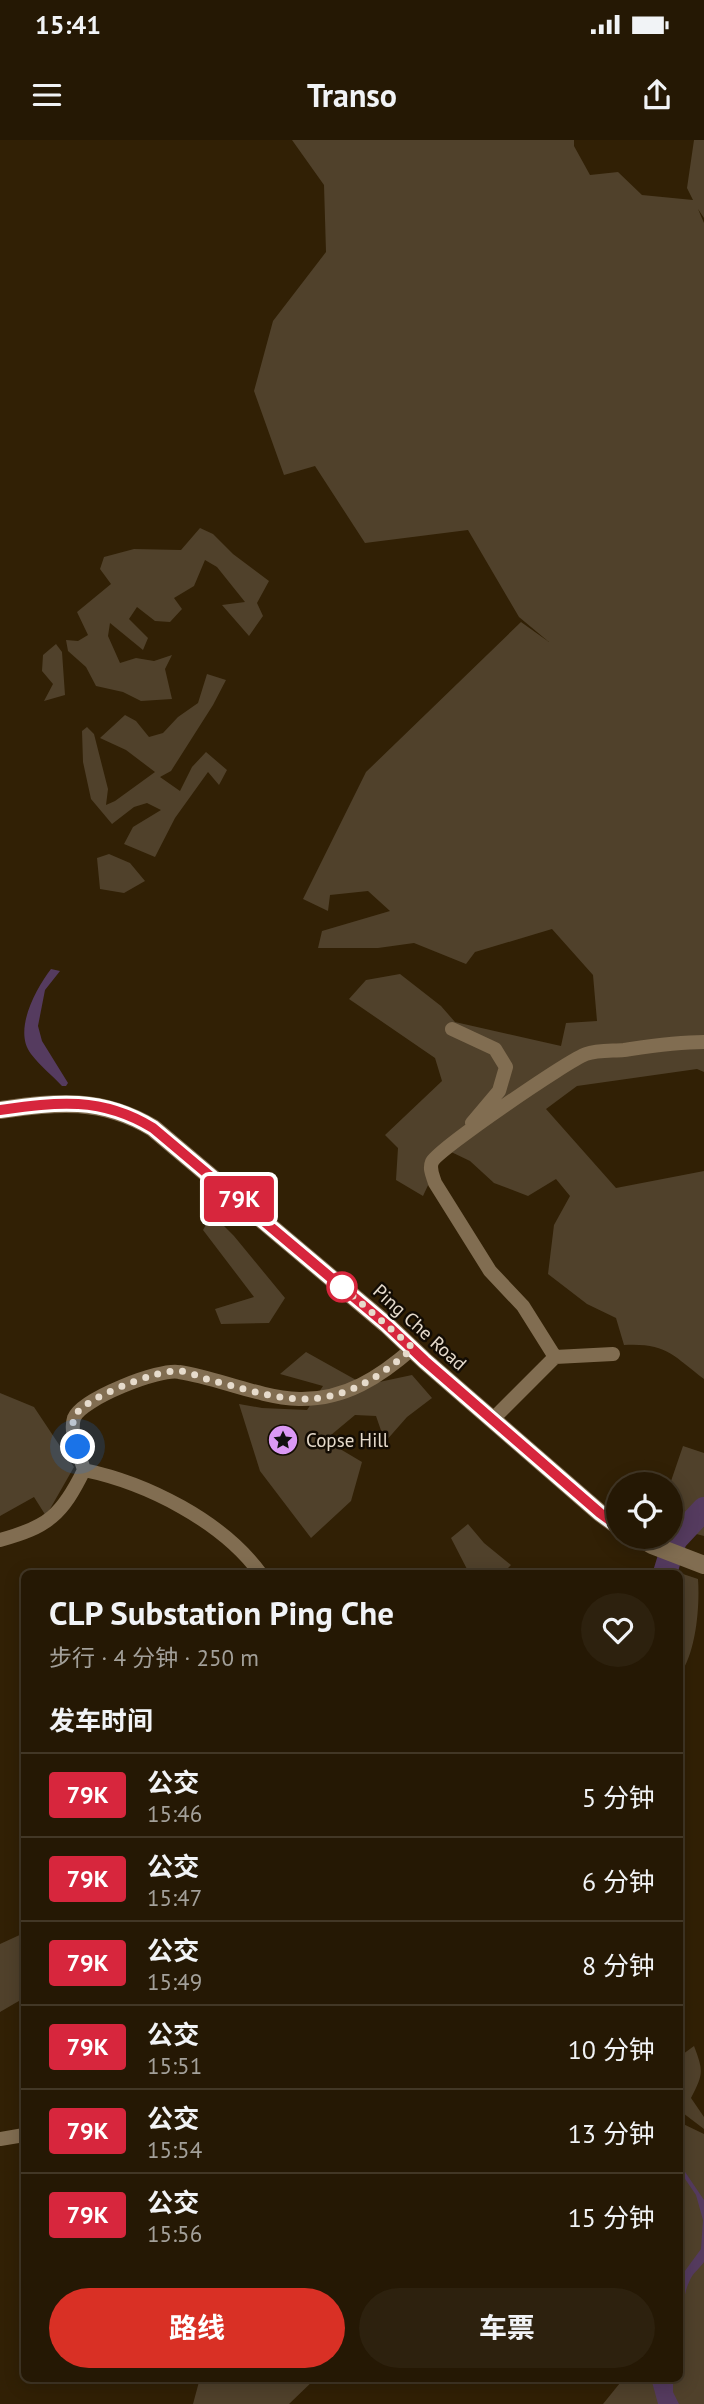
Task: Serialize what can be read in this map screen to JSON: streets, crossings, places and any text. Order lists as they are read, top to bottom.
{
  "streets": {
    "street": ["Ping Che Road"]
  },
  "places": {
    "place": ["Copse Hill"]
  },
  "lines": ["bus line 79K"],
  "page": {
    "status": "15:41",
    "header": "Transo",
    "on_map": "79K",
    "heading": [
      ["CLP Substation Ping Che", "步行 · 4 分钟 · 250 m"],
      "发车时间"
    ],
    "list": [
      {
        "mark": "79K",
        "name": "公交",
        "note": "15:46",
        "value": "5 分钟"
      },
      {
        "mark": "79K",
        "name": "公交",
        "note": "15:47",
        "value": "6 分钟"
      },
      {
        "mark": "79K",
        "name": "公交",
        "note": "15:49",
        "value": "8 分钟"
      },
      {
        "mark": "79K",
        "name": "公交",
        "note": "15:51",
        "value": "10 分钟"
      },
      {
        "mark": "79K",
        "name": "公交",
        "note": "15:54",
        "value": "13 分钟"
      },
      {
        "mark": "79K",
        "name": "公交",
        "note": "15:56",
        "value": "15 分钟"
      }
    ],
    "buttons": ["路线", "车票"]
  }
}
